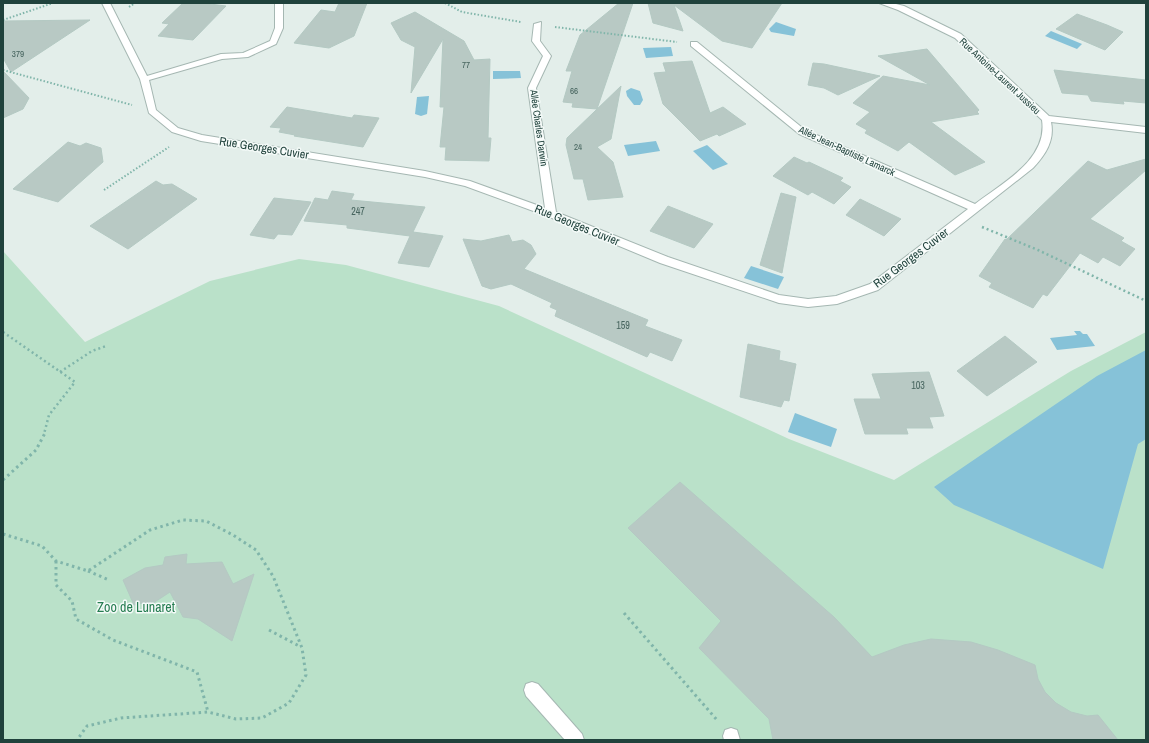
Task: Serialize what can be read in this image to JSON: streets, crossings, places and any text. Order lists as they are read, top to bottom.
{
  "streets": {
    "street": [
      "Rue Antoine-Laurent Jussieu",
      "Allée Charles Darwin",
      "Rue Georges Cuvier",
      "Allée Jean-Baptiste Lamarck"
    ]
  },
  "crossings": [
    ["Rue Antoine-Laurent Jussieu", "Rue Georges Cuvier"],
    ["Allée Charles Darwin", "Rue Georges Cuvier"],
    ["Rue Georges Cuvier", "Allée Jean-Baptiste Lamarck"]
  ],
  "parks": ["Zoo de Lunaret"],
  "house_numbers": [
    "379",
    "77",
    "66",
    "24",
    "247",
    "159",
    "103"
  ]
}
